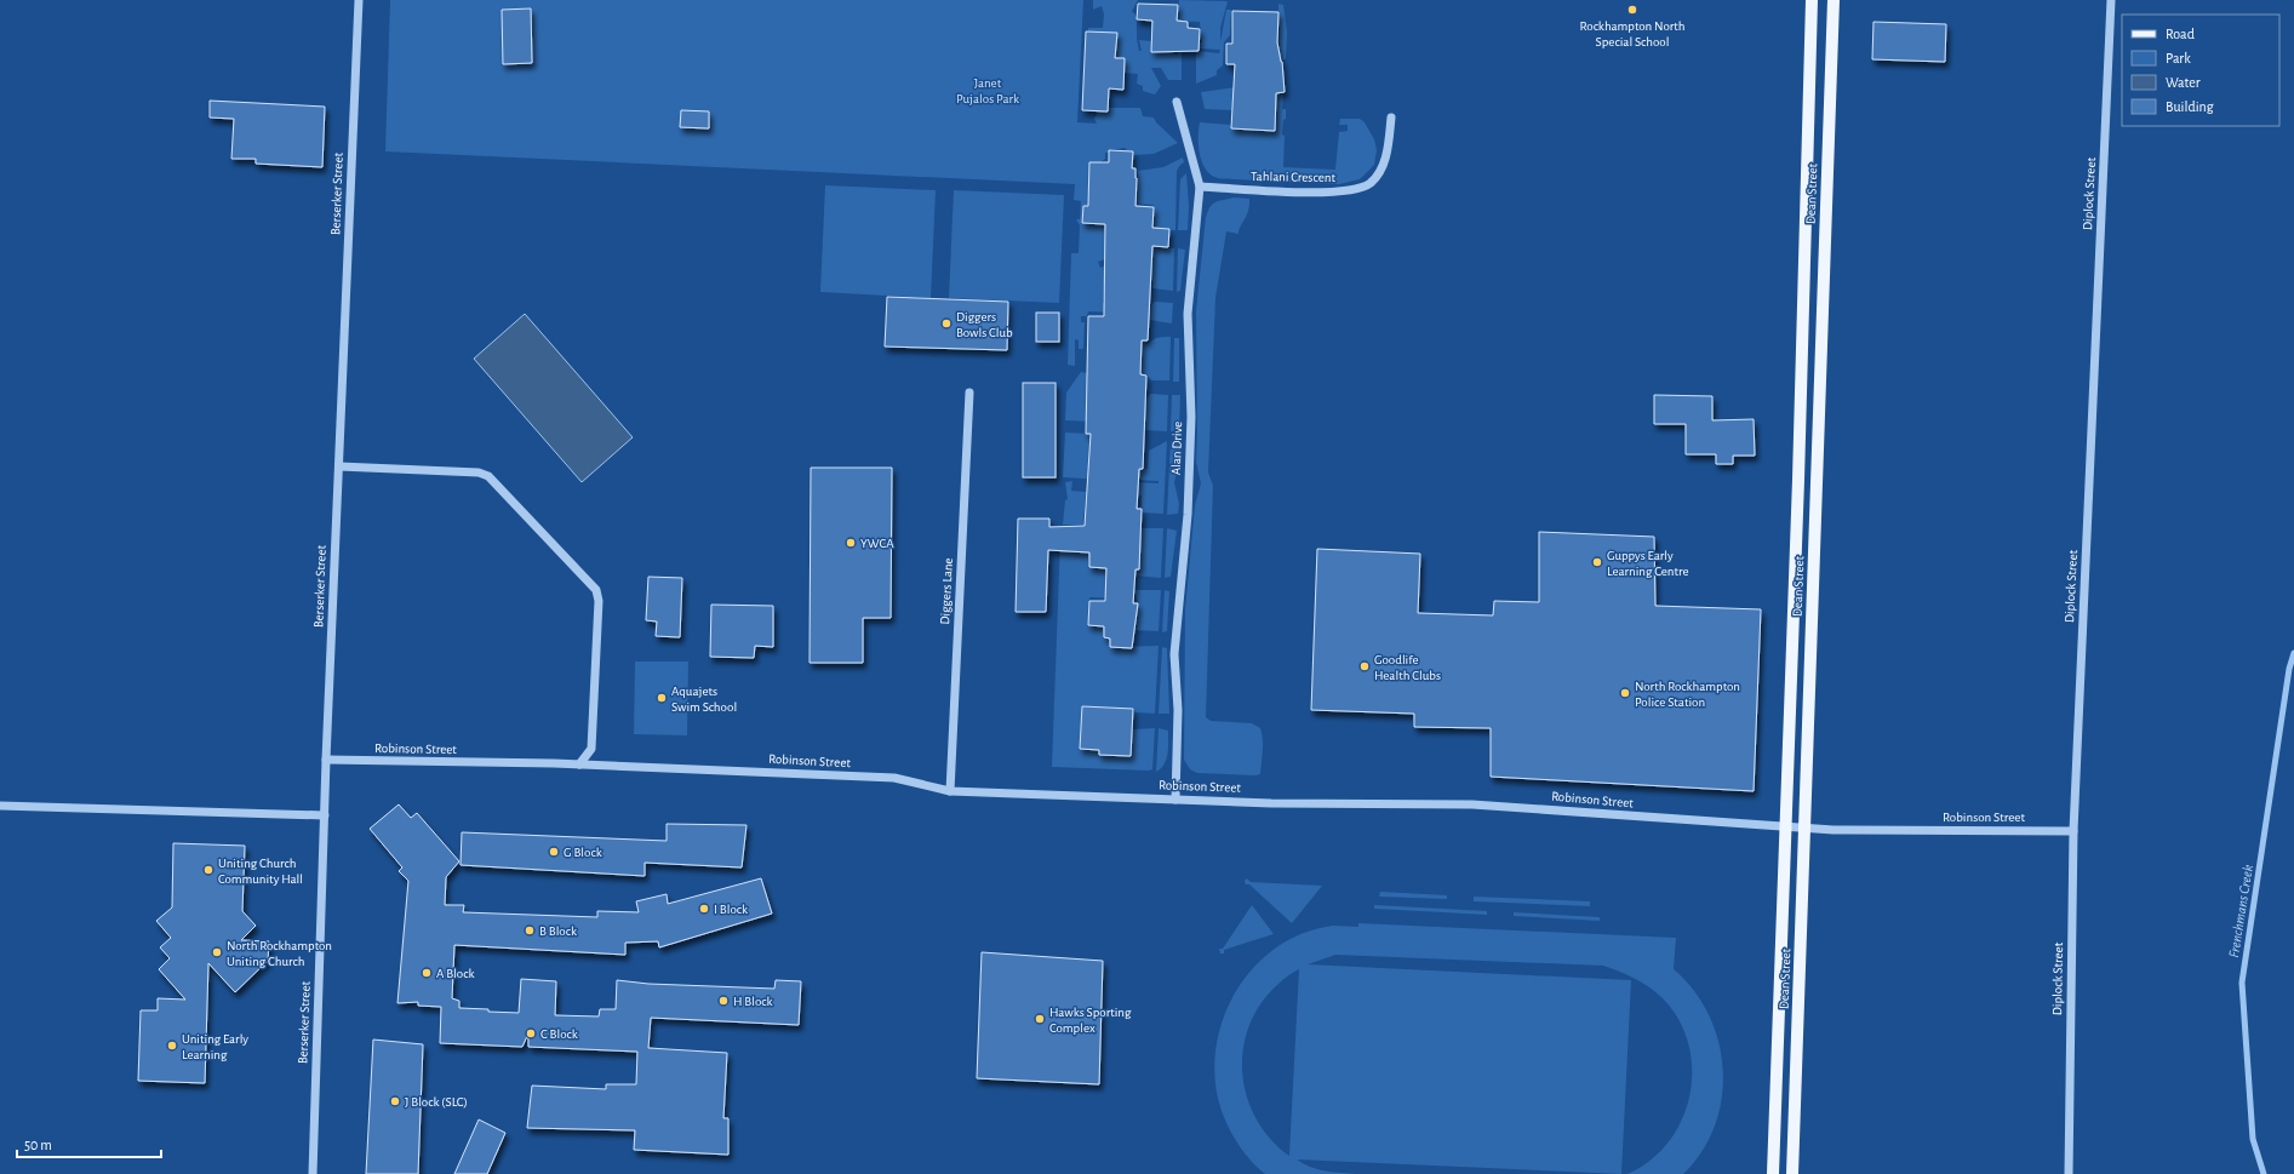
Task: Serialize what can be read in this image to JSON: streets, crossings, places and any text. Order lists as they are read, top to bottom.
{
  "streets": {
    "main road": ["Dean Street"],
    "street": [
      "Tahlani Crescent",
      "Berserker Street",
      "Diplock Street",
      "Alan Drive",
      "Diggers Lane",
      "Robinson Street"
    ]
  },
  "crossings": [
    ["Tahlani Crescent", "Alan Drive"],
    ["Berserker Street", "Robinson Street"],
    ["Dean Street", "Robinson Street"],
    ["Diplock Street", "Robinson Street"],
    ["Alan Drive", "Robinson Street"],
    ["Diggers Lane", "Robinson Street"]
  ],
  "water": ["Frenchmans Creek"],
  "parks": ["Janet Pujalos Park"],
  "places": [
    "Rockhampton North Special School",
    "Diggers Bowls Club",
    "YWCA",
    "Guppys Early Learning Centre",
    "Goodlife Health Clubs",
    "North Rockhampton Police Station",
    "Aquajets Swim School",
    "G Block",
    "Uniting Church Community Hall",
    "I Block",
    "B Block",
    "North Rockhampton Uniting Church",
    "A Block",
    "H Block",
    "Hawks Sporting Complex",
    "C Block",
    "Uniting Early Learning",
    "J Block (SLC)"
  ],
  "legend": [
    "Road",
    "Park",
    "Water",
    "Building"
  ],
  "scale_bar": "50 m"
}
